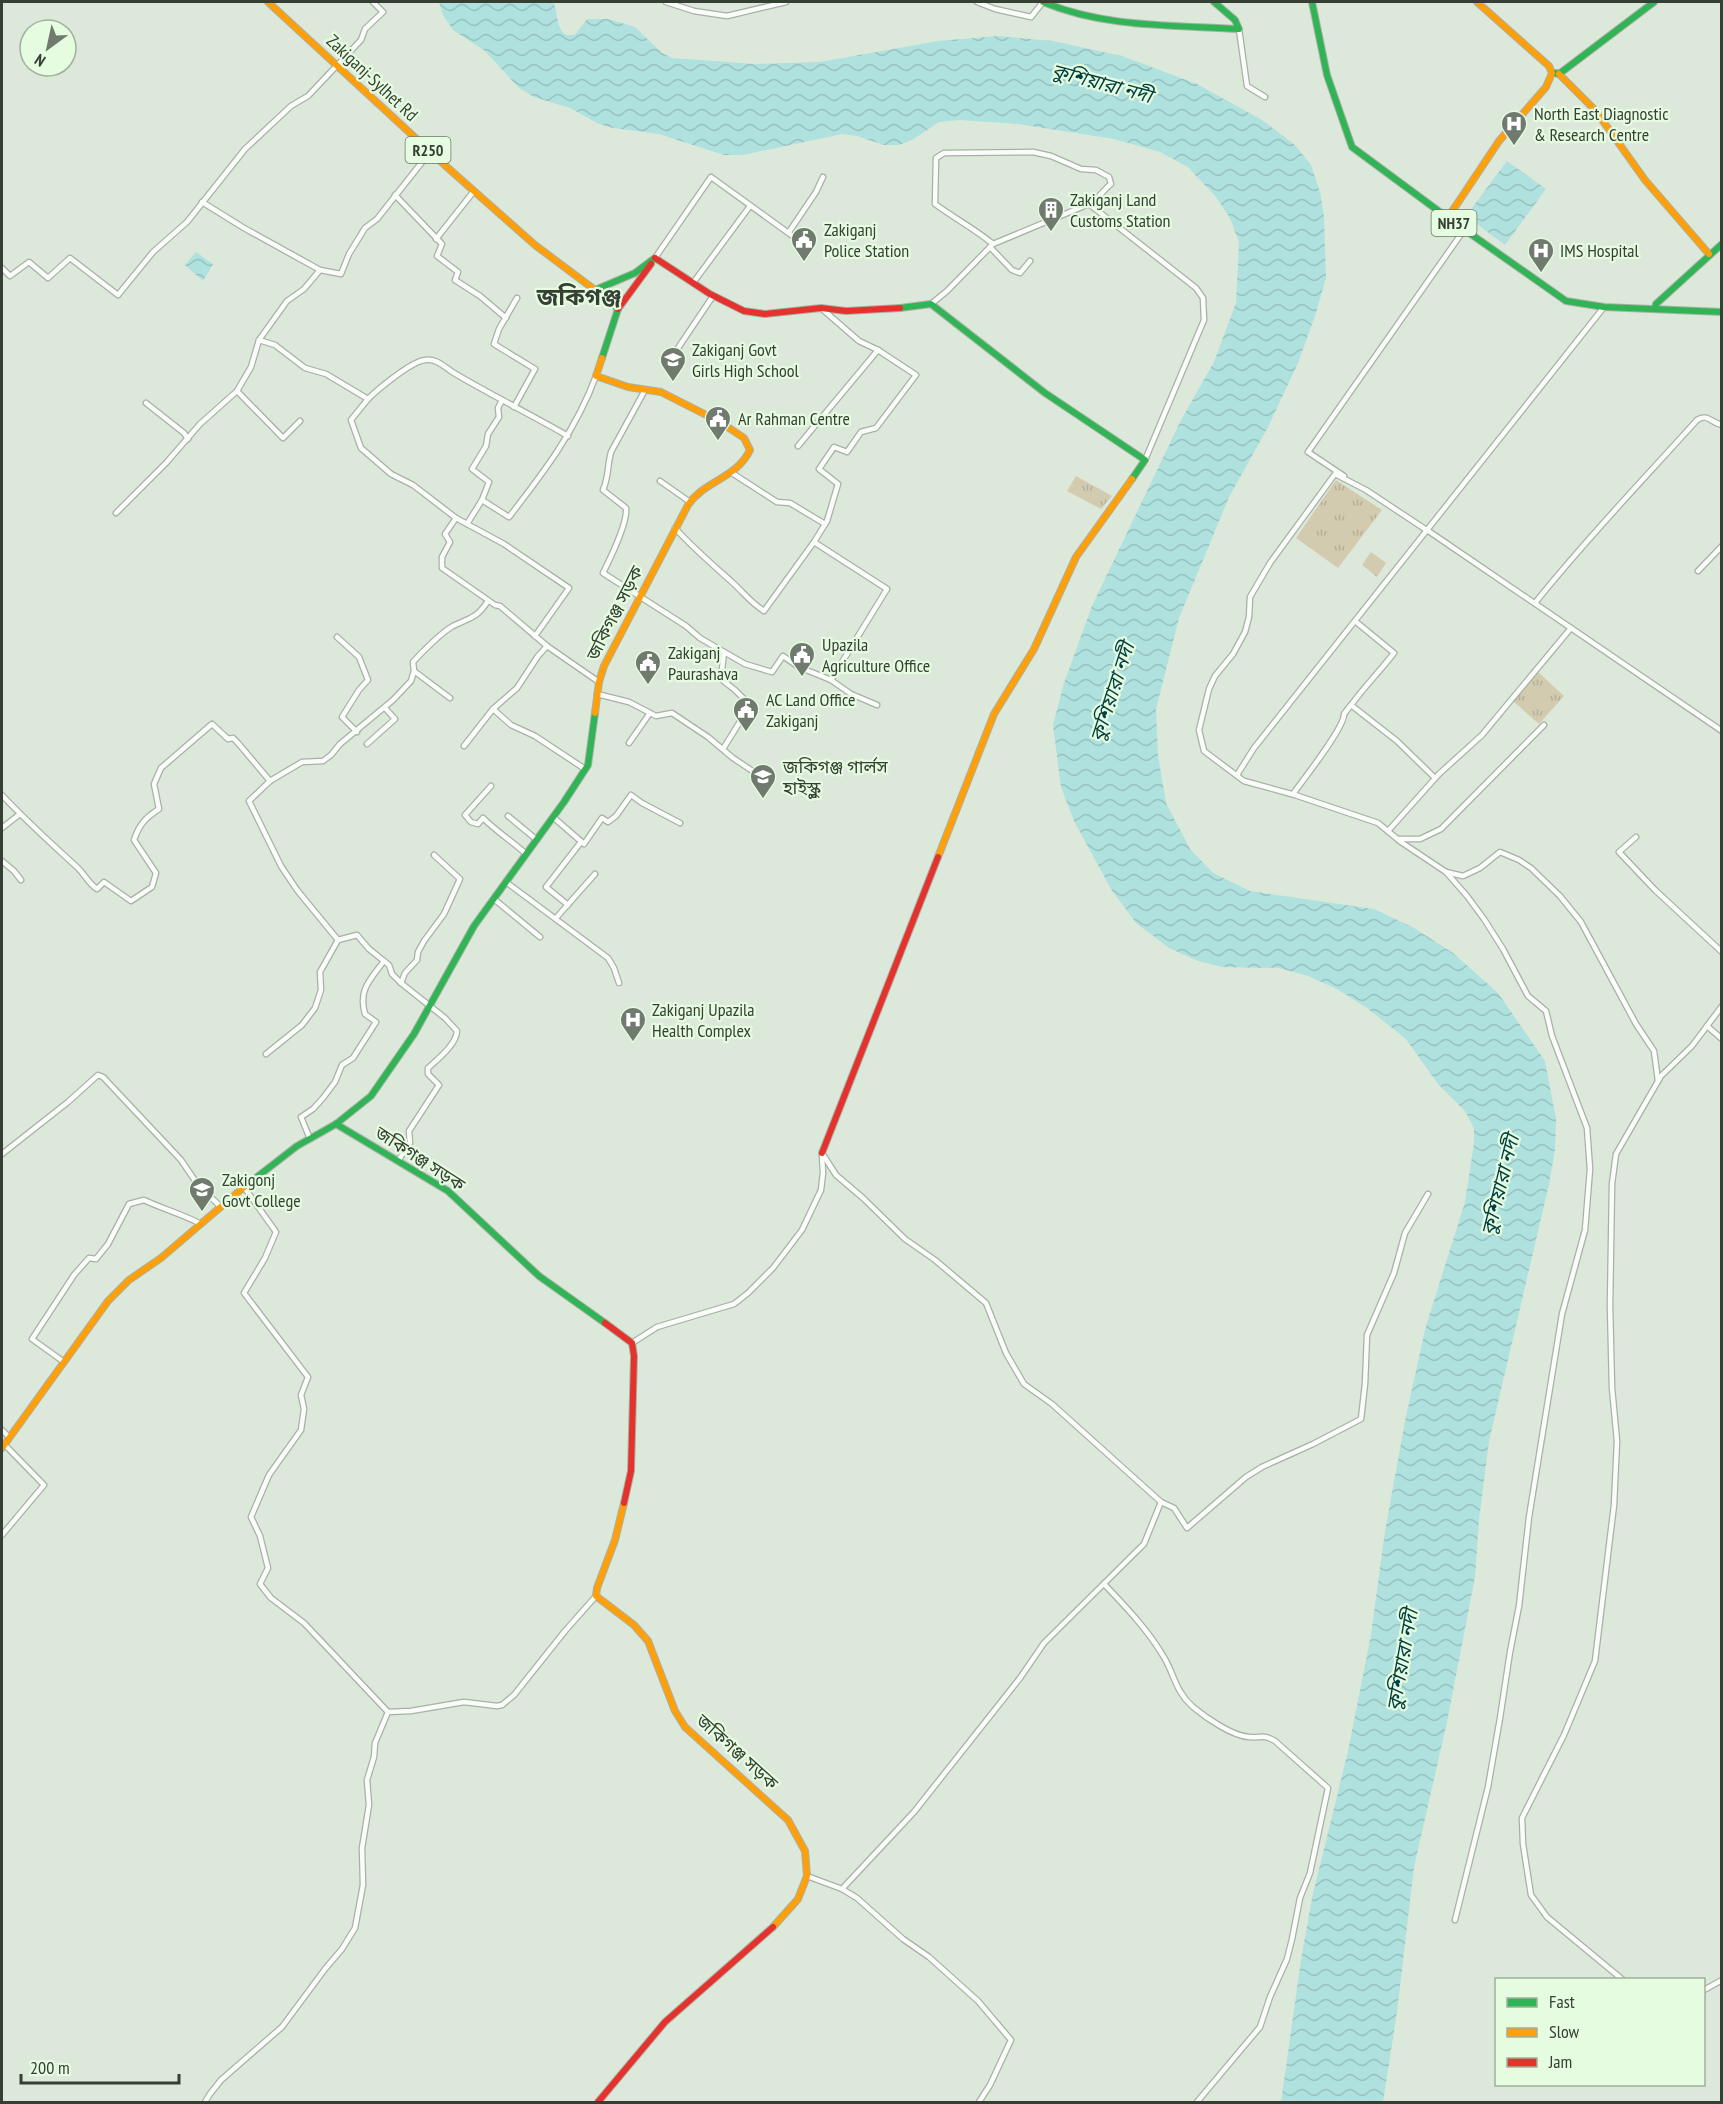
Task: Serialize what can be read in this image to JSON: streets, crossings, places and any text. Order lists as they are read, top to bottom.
{
  "streets": {
    "main road": [
      "Zakiganj-Sylhet Rd",
      "R250",
      "NH37",
      "জকিগঞ্জ সড়ক"
    ]
  },
  "districts": ["জকিগঞ্জ"],
  "water": ["কুশিয়ারা নদী"],
  "places": {
    "hospital": ["North East Diagnostic & Research Centre", "IMS Hospital", "Zakiganj Upazila Health Complex"],
    "building": ["Zakiganj Land Customs Station"],
    "public building": [
      "Zakiganj Police Station",
      "Ar Rahman Centre",
      "Upazila Agriculture Office",
      "Zakiganj Paurashava",
      "AC Land Office Zakiganj"
    ],
    "school or university": ["Zakiganj Govt Girls High School", "জকিগঞ্জ গার্লস হাইস্কুল", "Zakigonj Govt College"]
  },
  "legend": ["Fast", "Slow", "Jam"],
  "scale_bar": "200 m",
  "north": "bottom left"
}
